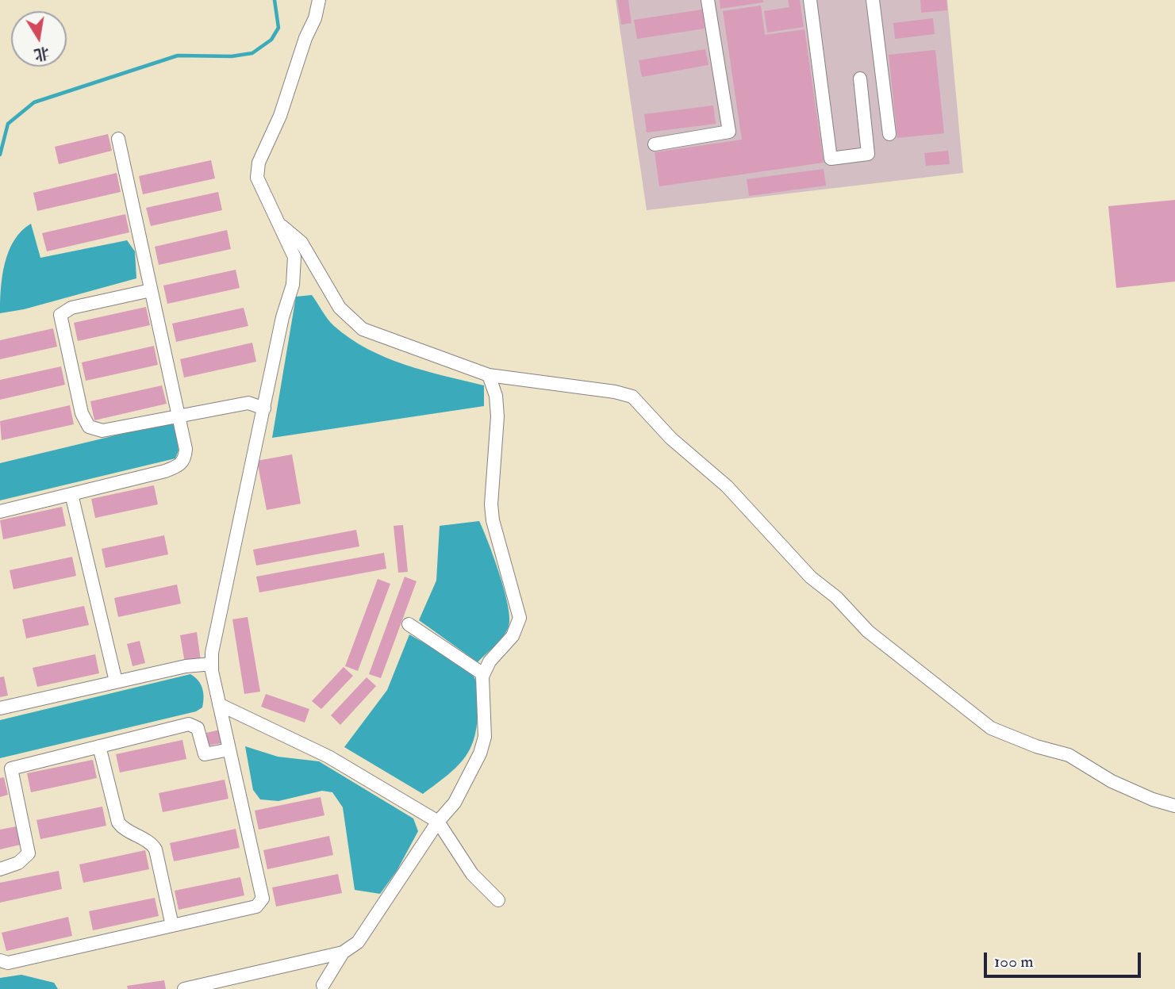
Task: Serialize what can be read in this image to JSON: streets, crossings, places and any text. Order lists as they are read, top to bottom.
{
  "scale_bar": "100 m",
  "north": "bottom"
}
